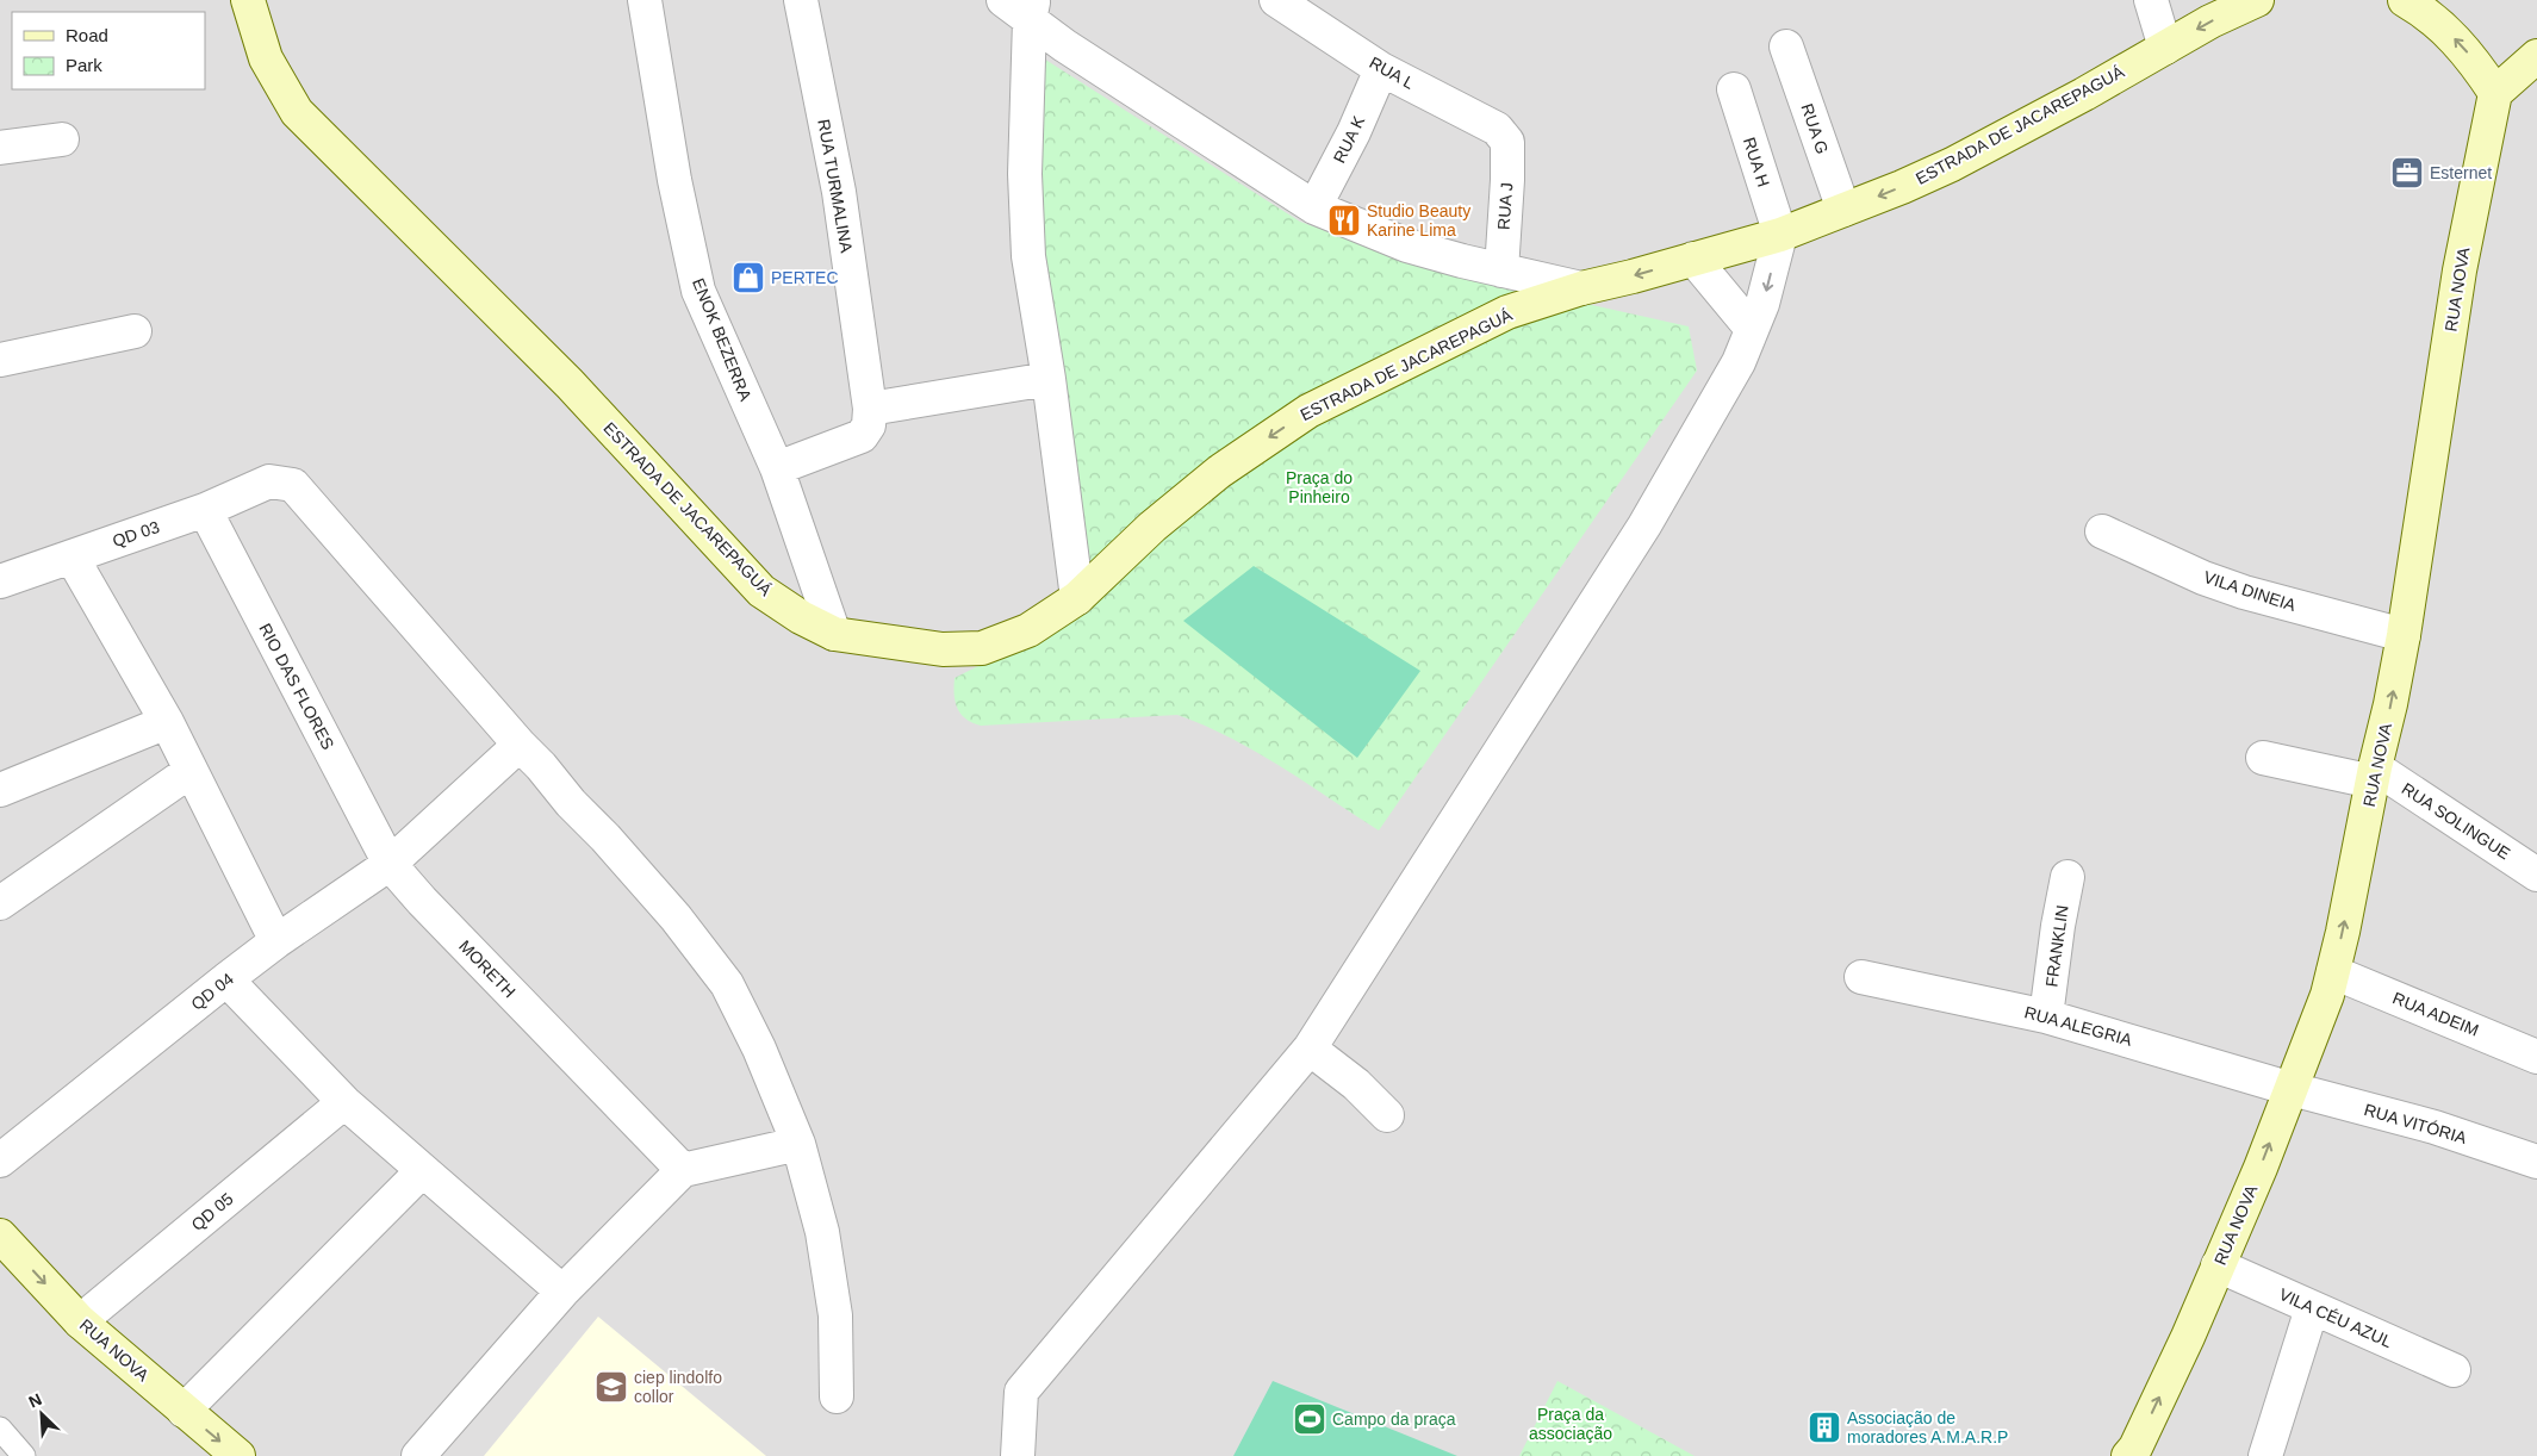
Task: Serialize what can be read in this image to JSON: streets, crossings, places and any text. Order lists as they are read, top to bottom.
{
  "streets": {
    "street": [
      "RUA L",
      "ESTRADA DE JACAREPAGUÁ",
      "RUA G",
      "RUA K",
      "RUA H",
      "RUA TURMALINA",
      "RUA J",
      "RUA NOVA",
      "ENOK BEZERRA",
      "QD 03",
      "VILA DINEIA",
      "RIO DAS FLORES",
      "RUA SOLINGUE",
      "FRANKLIN",
      "MORETH",
      "QD 04",
      "RUA ADEIM",
      "RUA ALEGRIA",
      "RUA VITÓRIA",
      "QD 05",
      "VILA CÉU AZUL"
    ]
  },
  "crossings": [
    ["RUA L", "RUA K"],
    ["RUA L", "RUA J"],
    ["ESTRADA DE JACAREPAGUÁ", "RUA G"],
    ["ESTRADA DE JACAREPAGUÁ", "RUA H"],
    ["ESTRADA DE JACAREPAGUÁ", "ENOK BEZERRA"],
    ["RUA NOVA", "VILA DINEIA"],
    ["RUA NOVA", "RUA SOLINGUE"],
    ["RUA NOVA", "RUA ADEIM"],
    ["RUA NOVA", "RUA ALEGRIA"],
    ["RUA NOVA", "RUA VITÓRIA"],
    ["RUA NOVA", "QD 05"],
    ["RUA NOVA", "VILA CÉU AZUL"],
    ["QD 03", "RIO DAS FLORES"],
    ["RIO DAS FLORES", "MORETH"],
    ["FRANKLIN", "RUA ALEGRIA"],
    ["RUA ALEGRIA", "RUA VITÓRIA"]
  ],
  "one_way": ["ESTRADA DE JACAREPAGUÁ"],
  "parks": ["Praça do Pinheiro", "Praça da associação"],
  "places": {
    "office": ["Esternet"],
    "restaurant": ["Studio Beauty Karine Lima"],
    "shop": ["PERTEC"],
    "school or university": ["ciep lindolfo collor"],
    "sports": ["Campo da praça"],
    "building": ["Associação de moradores A.M.A.R.P"]
  },
  "legend": ["Road", "Park"],
  "north": "top left"
}
